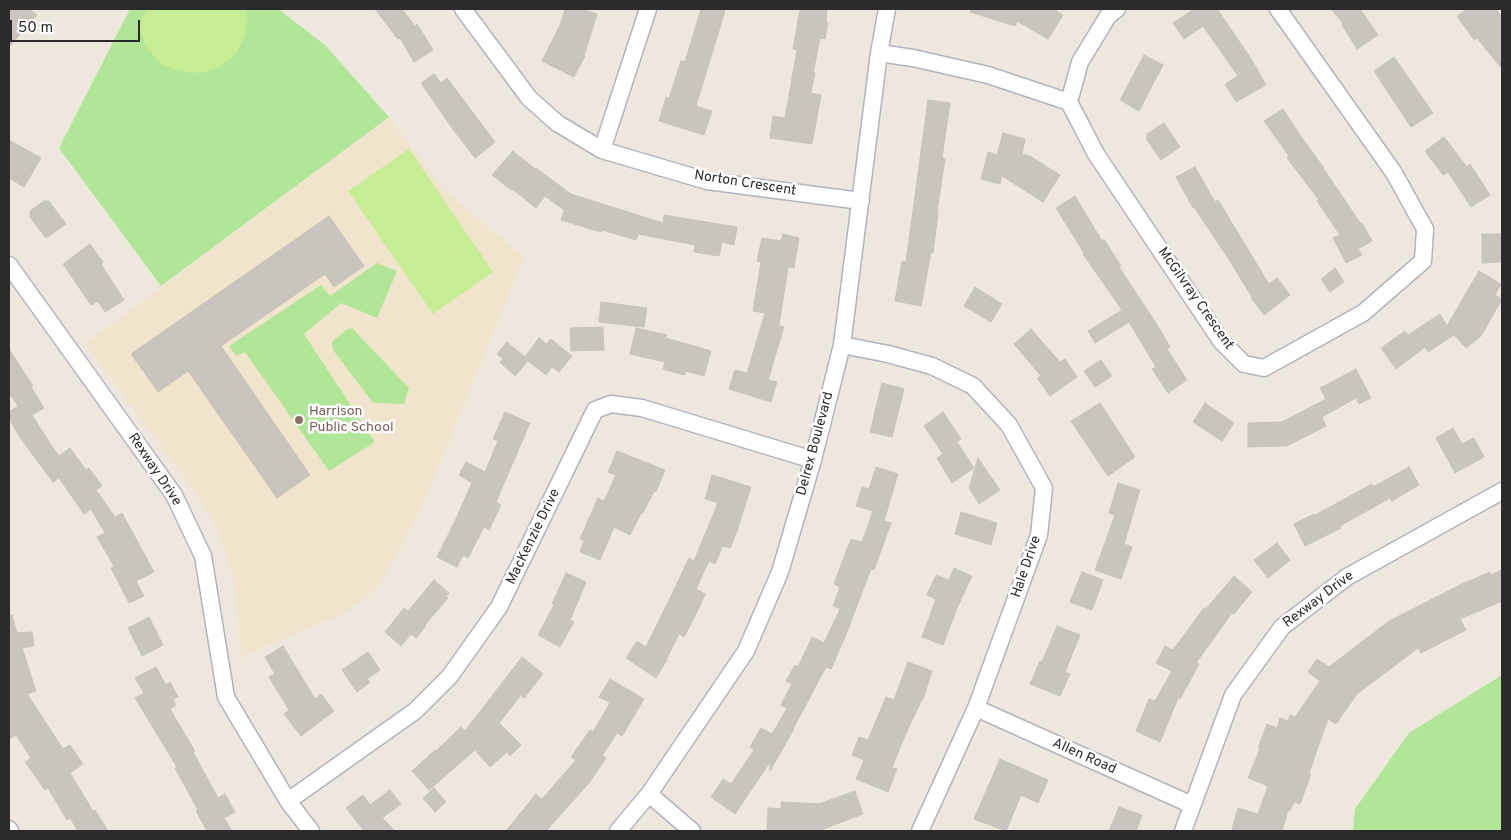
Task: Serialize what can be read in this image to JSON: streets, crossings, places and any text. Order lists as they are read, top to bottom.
{
  "streets": {
    "street": [
      "Norton Crescent",
      "McGilvray Crescent",
      "Delrex Boulevard",
      "Rexway Drive",
      "MacKenzie Drive",
      "Hale Drive",
      "Allen Road"
    ]
  },
  "crossings": [
    ["Norton Crescent", "Delrex Boulevard"],
    ["Delrex Boulevard", "MacKenzie Drive"],
    ["Delrex Boulevard", "Hale Drive"],
    ["Rexway Drive", "MacKenzie Drive"],
    ["Rexway Drive", "Allen Road"],
    ["Hale Drive", "Allen Road"]
  ],
  "places": ["Harrison Public School"],
  "scale_bar": "50 m"
}
